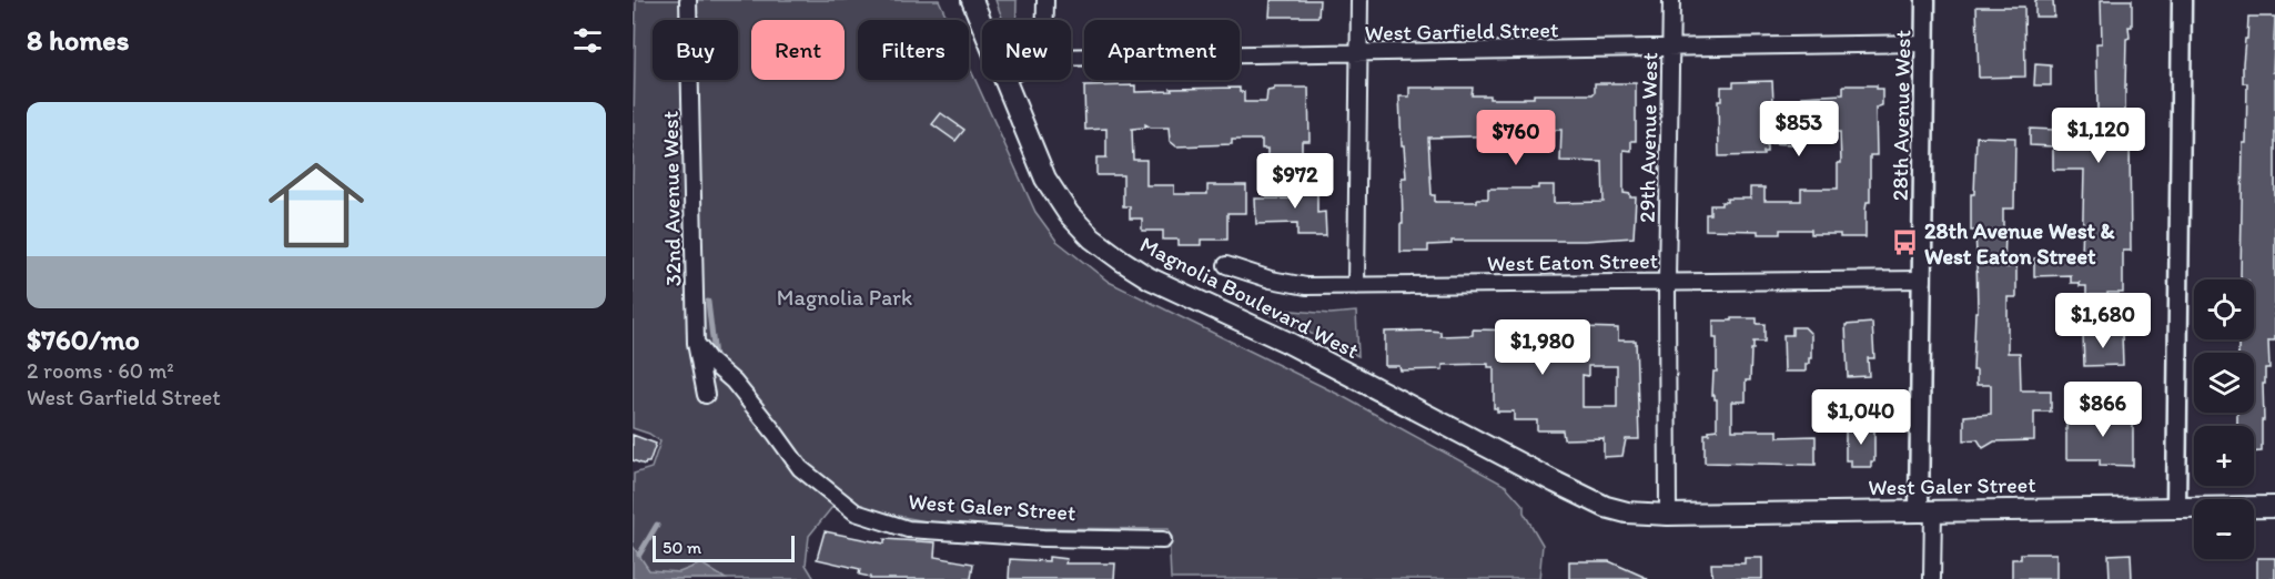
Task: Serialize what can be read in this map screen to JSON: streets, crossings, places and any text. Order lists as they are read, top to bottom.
{
  "streets": {
    "main road": ["Magnolia Boulevard West", "West Galer Street"],
    "street": [
      "West Garfield Street",
      "28th Avenue West",
      "29th Avenue West",
      "32nd Avenue West",
      "West Eaton Street"
    ]
  },
  "crossings": [
    ["West Garfield Street", "28th Avenue West"],
    ["West Garfield Street", "29th Avenue West"],
    ["28th Avenue West", "West Eaton Street"],
    ["28th Avenue West", "West Galer Street"],
    ["29th Avenue West", "West Eaton Street"],
    ["29th Avenue West", "West Galer Street"],
    ["32nd Avenue West", "West Galer Street"],
    ["Magnolia Boulevard West", "West Galer Street"]
  ],
  "parks": ["Magnolia Park"],
  "places": {
    "bus stop": ["28th Avenue West & West Eaton Street"]
  },
  "scale_bar": "50 m",
  "page": {
    "heading": "8 homes",
    "chip": [
      "Buy",
      "Rent",
      "Filters",
      "New",
      "Apartment"
    ],
    "list": [
      {
        "name": "$760/mo",
        "note": "2 rooms · 60 m² · West Garfield Street"
      }
    ],
    "price": [
      "$853",
      "$1,120",
      "$760",
      "$972",
      "$1,680",
      "$1,980",
      "$866",
      "$1,040"
    ],
    "map_buttons": ["+", "−"],
    "scale": "50 m"
  }
}
